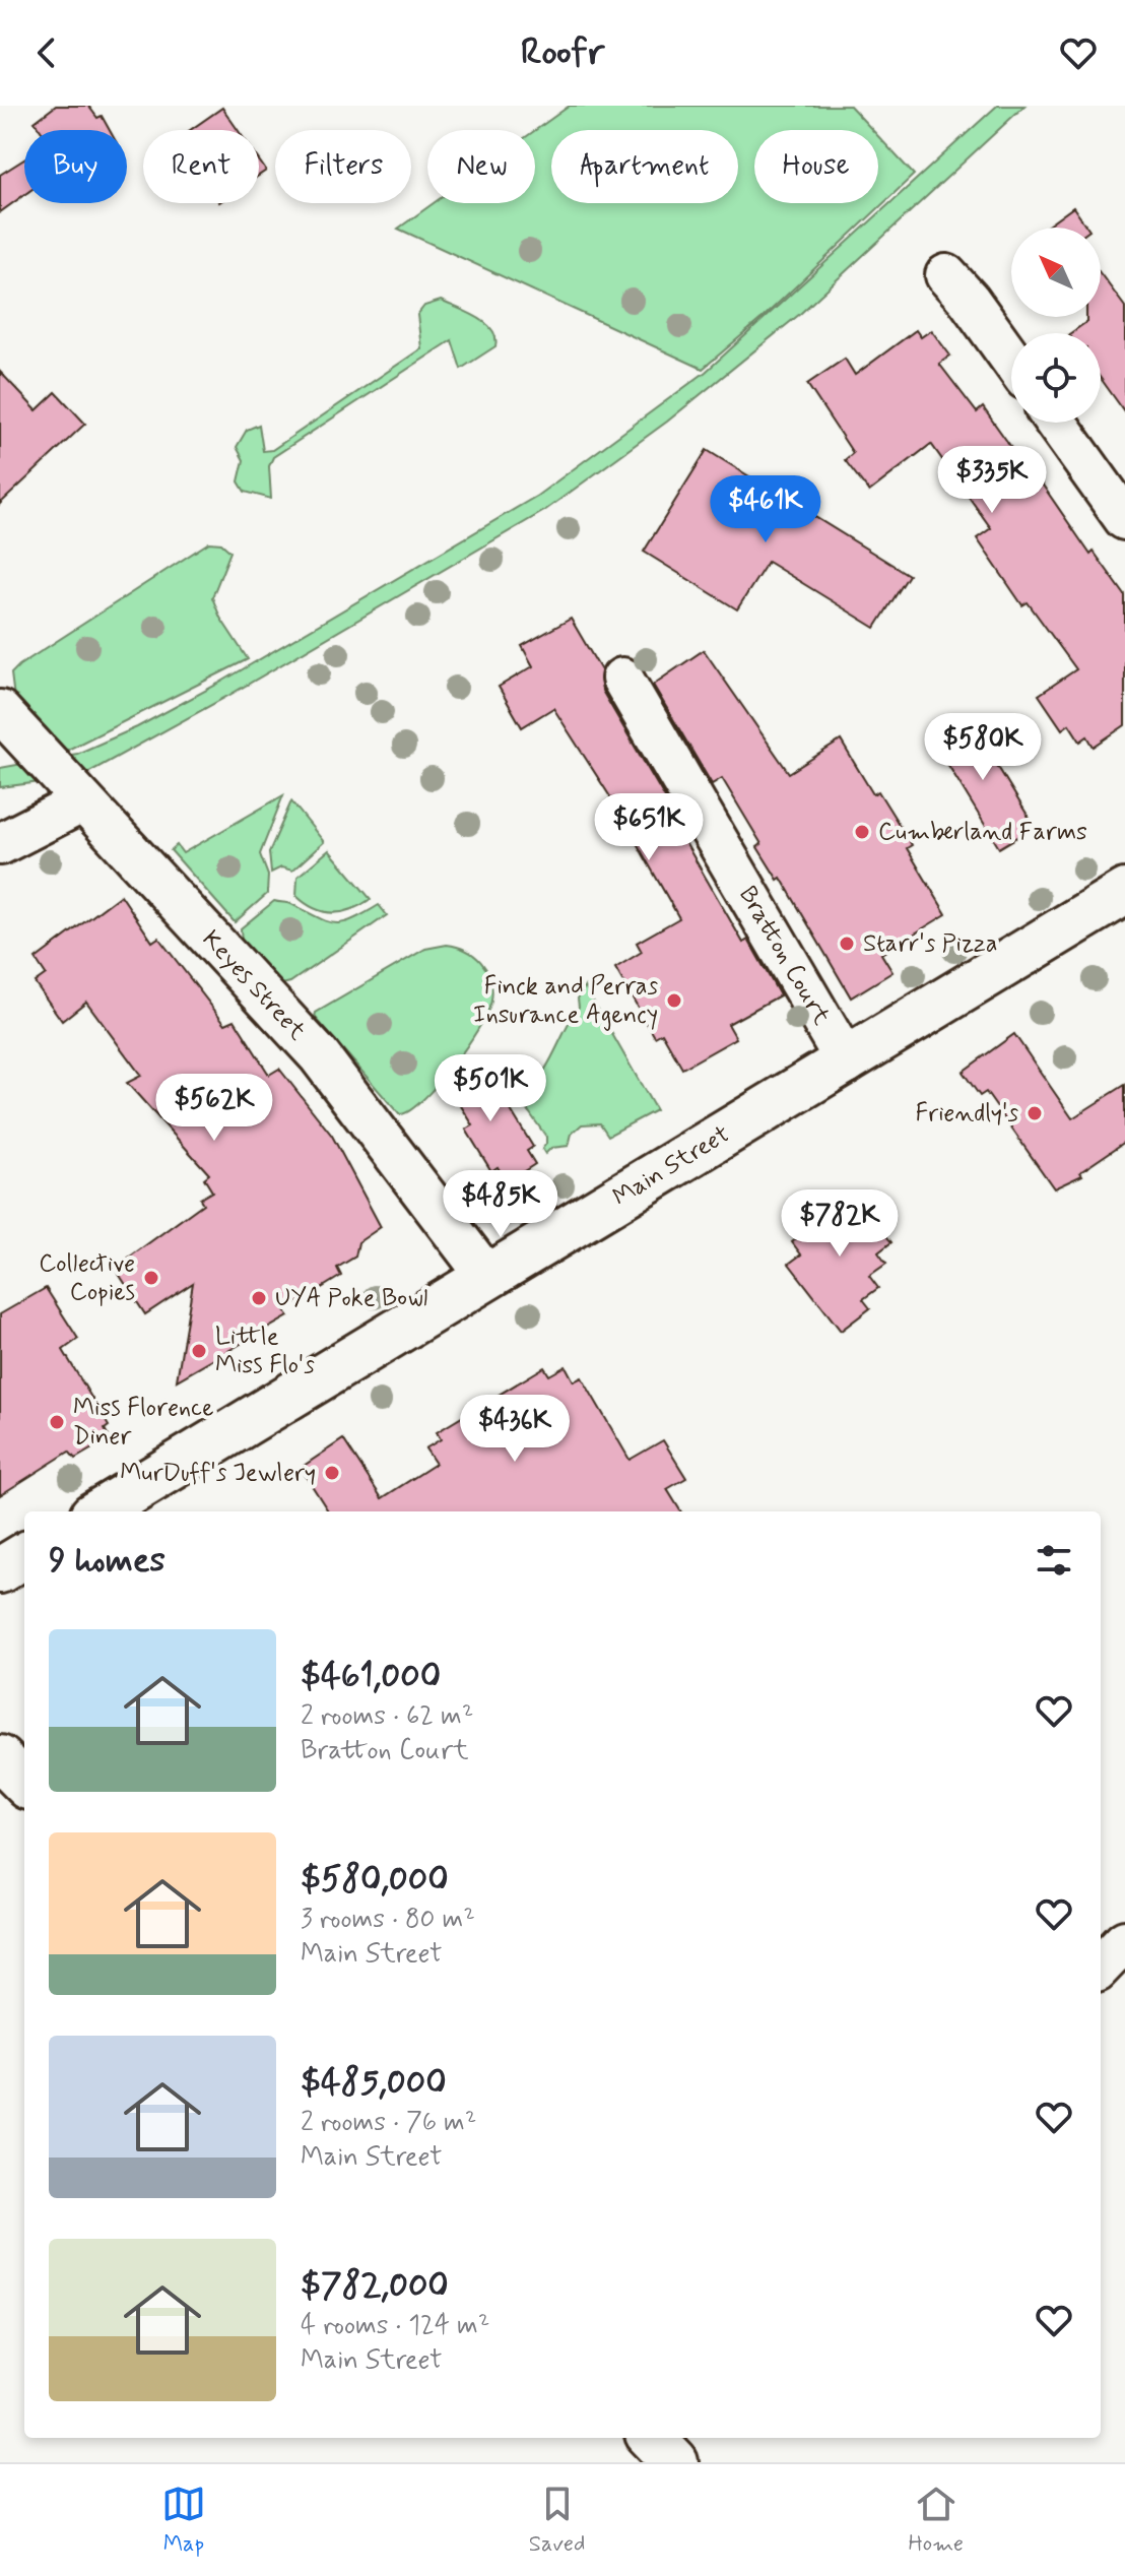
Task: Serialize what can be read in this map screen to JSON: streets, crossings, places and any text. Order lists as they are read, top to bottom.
{
  "streets": {
    "main road": ["Main Street"],
    "street": ["Bratton Court", "Keyes Street"]
  },
  "crossings": [
    ["Bratton Court", "Main Street"],
    ["Keyes Street", "Main Street"]
  ],
  "places": [
    "Cumberland Farms",
    "Starr's Pizza",
    "Finck and Perras Insurance Agency",
    "Friendly's",
    "Collective Copies",
    "UYA Poke Bowl",
    "Little Miss Flo's",
    "Miss Florence Diner",
    "MurDuff's Jewlery"
  ],
  "north": "top left",
  "page": {
    "header": "Roofr",
    "chip": [
      "Buy",
      "Rent",
      "Filters",
      "New",
      "Apartment",
      "House"
    ],
    "price": [
      "$335K",
      "$461K",
      "$580K",
      "$651K",
      "$501K",
      "$562K",
      "$485K",
      "$782K",
      "$436K"
    ],
    "heading": "9 homes",
    "list": [
      {
        "name": "$461,000",
        "note": "2 rooms · 62 m² · Bratton Court"
      },
      {
        "name": "$580,000",
        "note": "3 rooms · 80 m² · Main Street"
      },
      {
        "name": "$485,000",
        "note": "2 rooms · 76 m² · Main Street"
      },
      {
        "name": "$782,000",
        "note": "4 rooms · 124 m² · Main Street"
      }
    ],
    "tabs": ["Map", "Saved", "Home"]
  }
}
